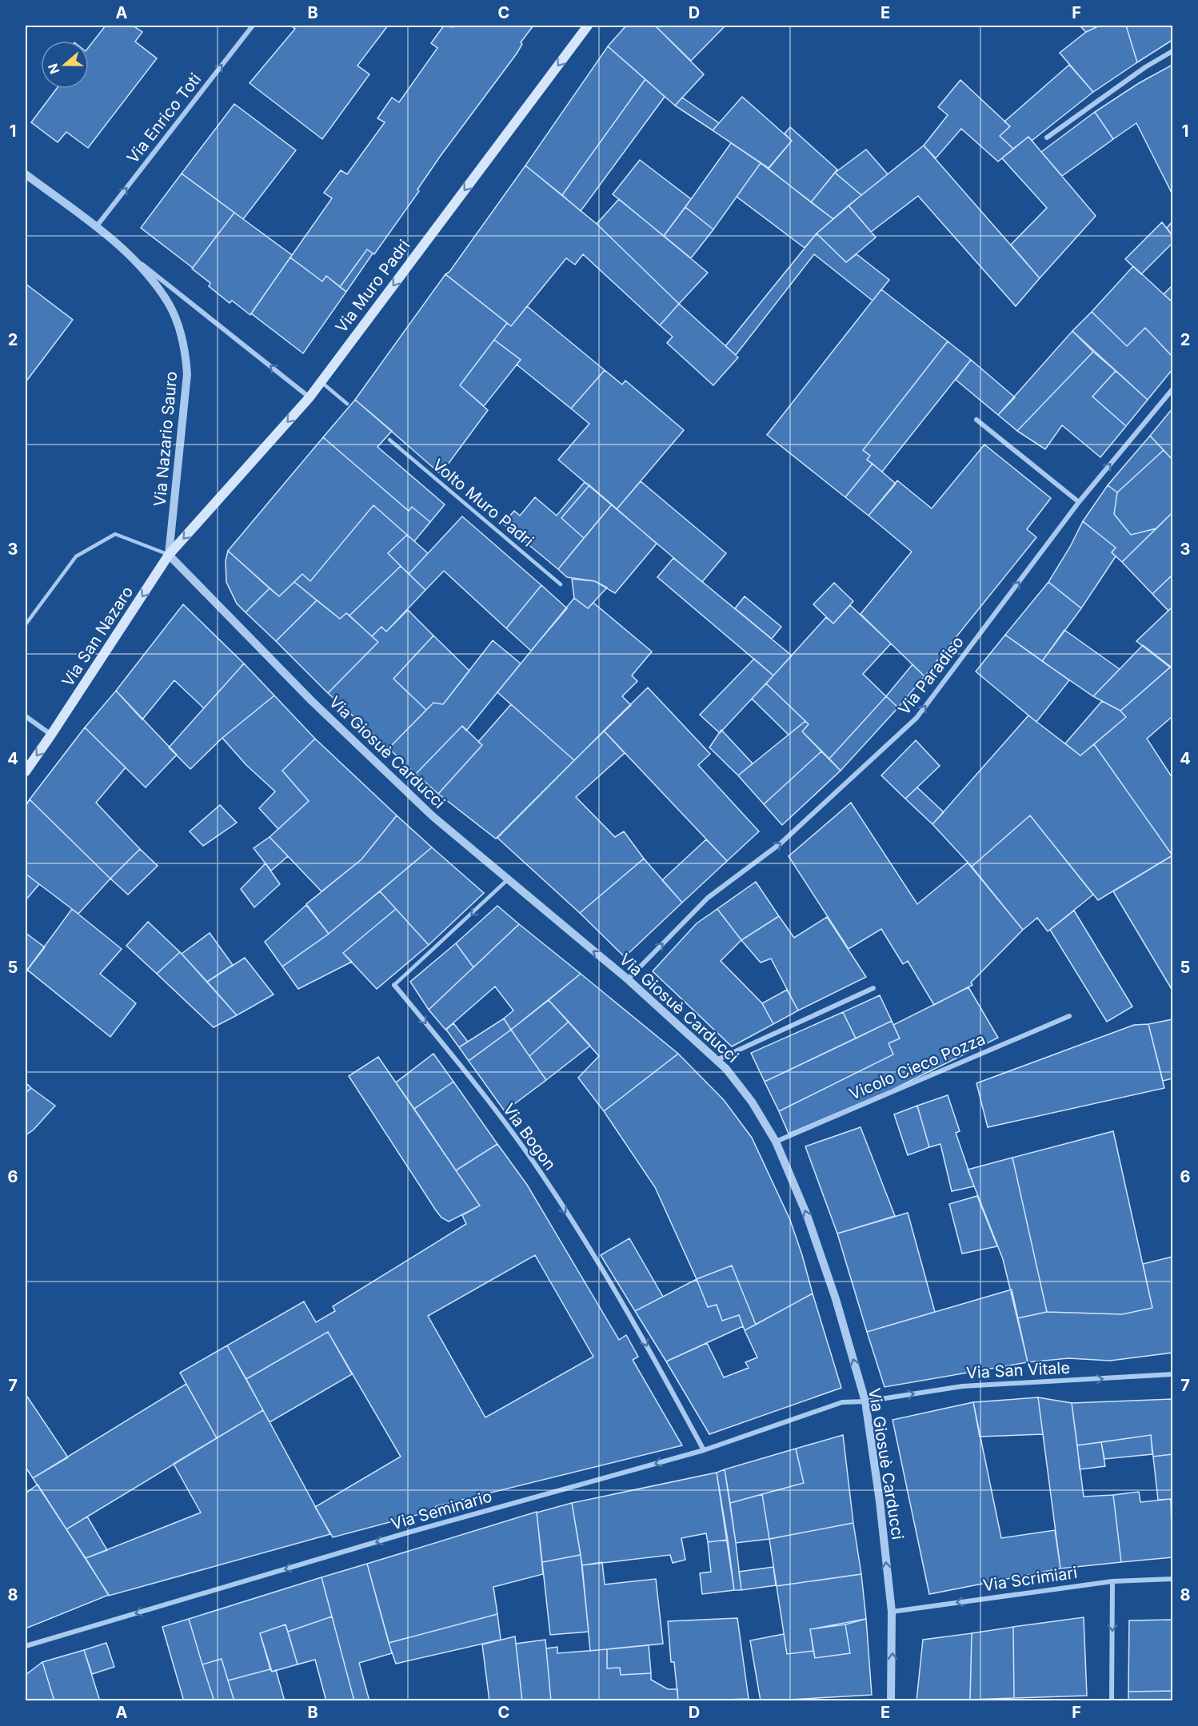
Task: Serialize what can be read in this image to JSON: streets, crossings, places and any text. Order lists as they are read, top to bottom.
{
  "streets": {
    "main road": ["Via Muro Padri", "Via San Nazaro"],
    "street": [
      "Via Enrico Toti",
      "Via Nazario Sauro",
      "Via Paradiso",
      "Via Giosuè Carducci",
      "Vicolo Cieco Pozza",
      "Via Bogon",
      "Via San Vitale",
      "Via Seminario",
      "Via Scrimiari"
    ],
    "lane": ["Volto Muro Padri"]
  },
  "crossings": [
    ["Via Enrico Toti", "Via Nazario Sauro"],
    ["Via Muro Padri", "Via Nazario Sauro"],
    ["Via Muro Padri", "Via San Nazaro"],
    ["Via Muro Padri", "Via Giosuè Carducci"],
    ["Via Nazario Sauro", "Via San Nazaro"],
    ["Via Nazario Sauro", "Via Giosuè Carducci"],
    ["Via San Nazaro", "Via Giosuè Carducci"],
    ["Via Paradiso", "Via Giosuè Carducci"],
    ["Via Giosuè Carducci", "Vicolo Cieco Pozza"],
    ["Via Giosuè Carducci", "Via Bogon"],
    ["Via Giosuè Carducci", "Via San Vitale"],
    ["Via Giosuè Carducci", "Via Seminario"],
    ["Via Giosuè Carducci", "Via Scrimiari"],
    ["Via Bogon", "Via Seminario"],
    ["Via San Vitale", "Via Seminario"]
  ],
  "one_way": [
    "Via Enrico Toti",
    "Via Muro Padri",
    "Via San Nazaro",
    "Via Paradiso",
    "Via Giosuè Carducci",
    "Via Bogon",
    "Via San Vitale",
    "Via Seminario",
    "Via Scrimiari"
  ],
  "north": "left",
  "grid": {
    "columns": [
      "A",
      "B",
      "C",
      "D",
      "E",
      "F"
    ],
    "rows": [
      "1",
      "2",
      "3",
      "4",
      "5",
      "6",
      "7",
      "8"
    ]
  }
}
